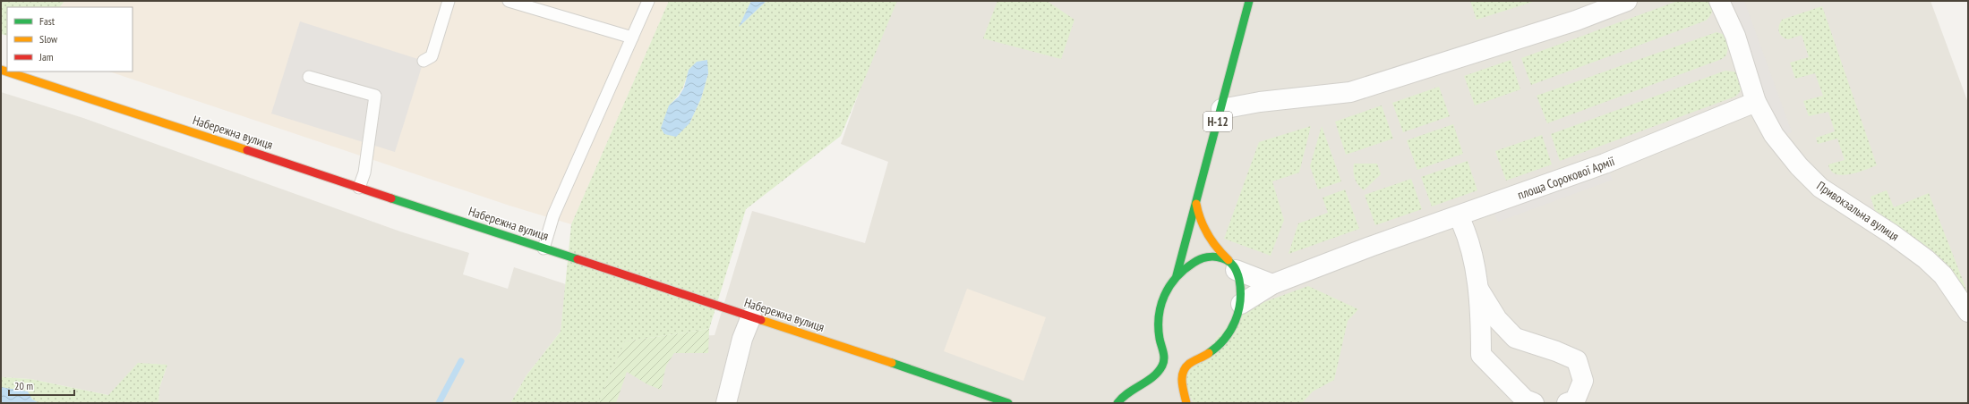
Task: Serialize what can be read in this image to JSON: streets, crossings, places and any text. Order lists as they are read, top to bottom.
{
  "streets": {
    "main road": ["Н-12", "Набережна вулиця"],
    "street": ["площа Сорокової Армії", "Привокзальна вулиця"]
  },
  "crossings": [
    ["площа Сорокової Армії", "Привокзальна вулиця"]
  ],
  "legend": ["Fast", "Slow", "Jam"],
  "scale_bar": "20 m"
}
